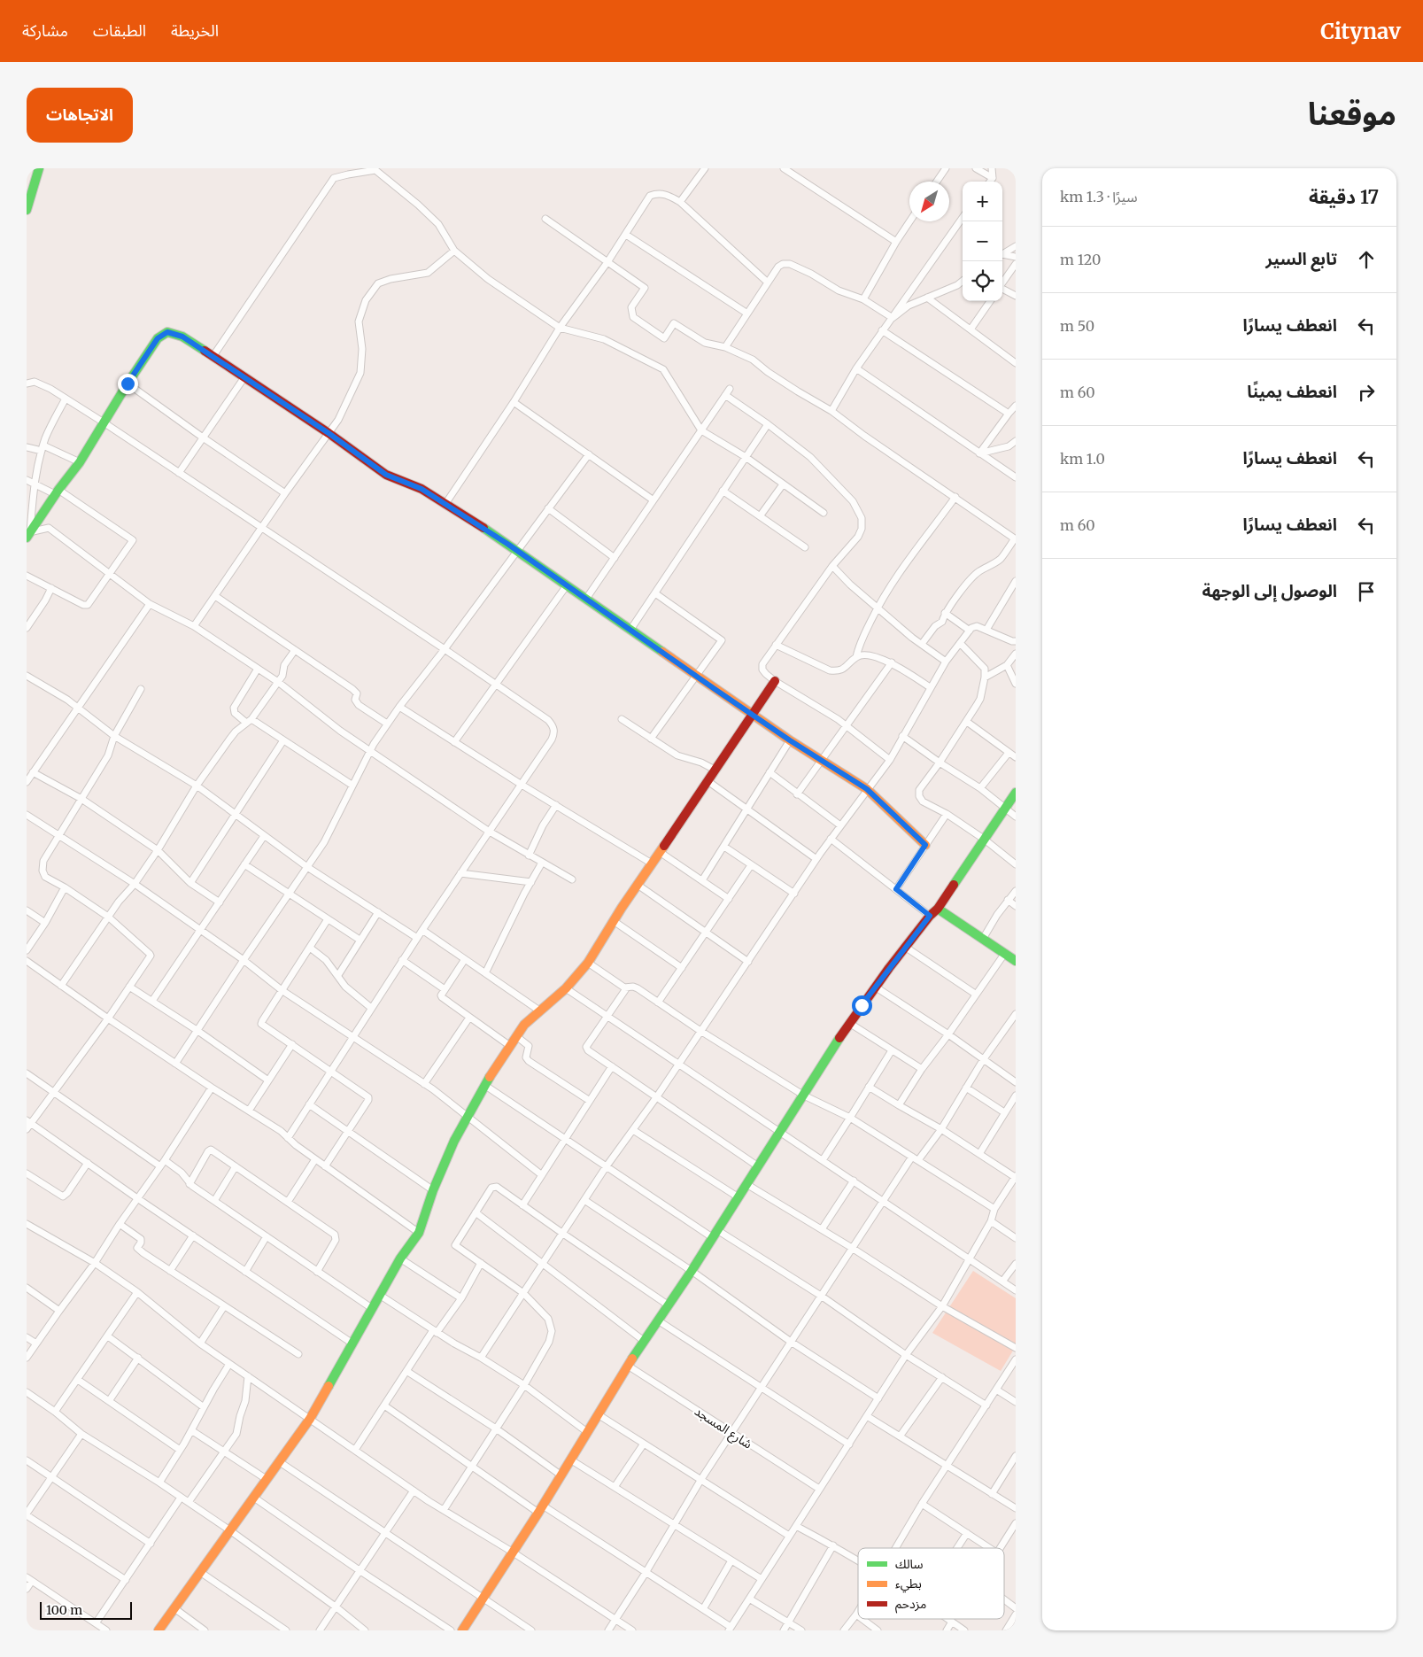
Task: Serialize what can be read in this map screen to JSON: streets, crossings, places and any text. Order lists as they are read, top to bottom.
{
  "streets": {
    "street": ["شارع المسجد"]
  },
  "legend": ["سالك", "بطيء", "مزدحم"],
  "scale_bar": "100 m",
  "north": "bottom left",
  "page": {
    "header": "Citynav",
    "nav": ["الخريطة", "الطبقات", "مشاركة"],
    "title": "موقعنا",
    "buttons": "الاتجاهات",
    "heading": ["17 دقيقة", "سيرًا · 1.3 km"],
    "map_buttons": ["+", "−"],
    "list": [
      ["تابع السير", "120 m"],
      ["انعطف يسارًا", "50 m"],
      ["انعطف يمينًا", "60 m"],
      ["انعطف يسارًا", "1.0 km"],
      ["انعطف يسارًا", "60 m"],
      "الوصول إلى الوجهة"
    ],
    "scale": "100 m"
  }
}
